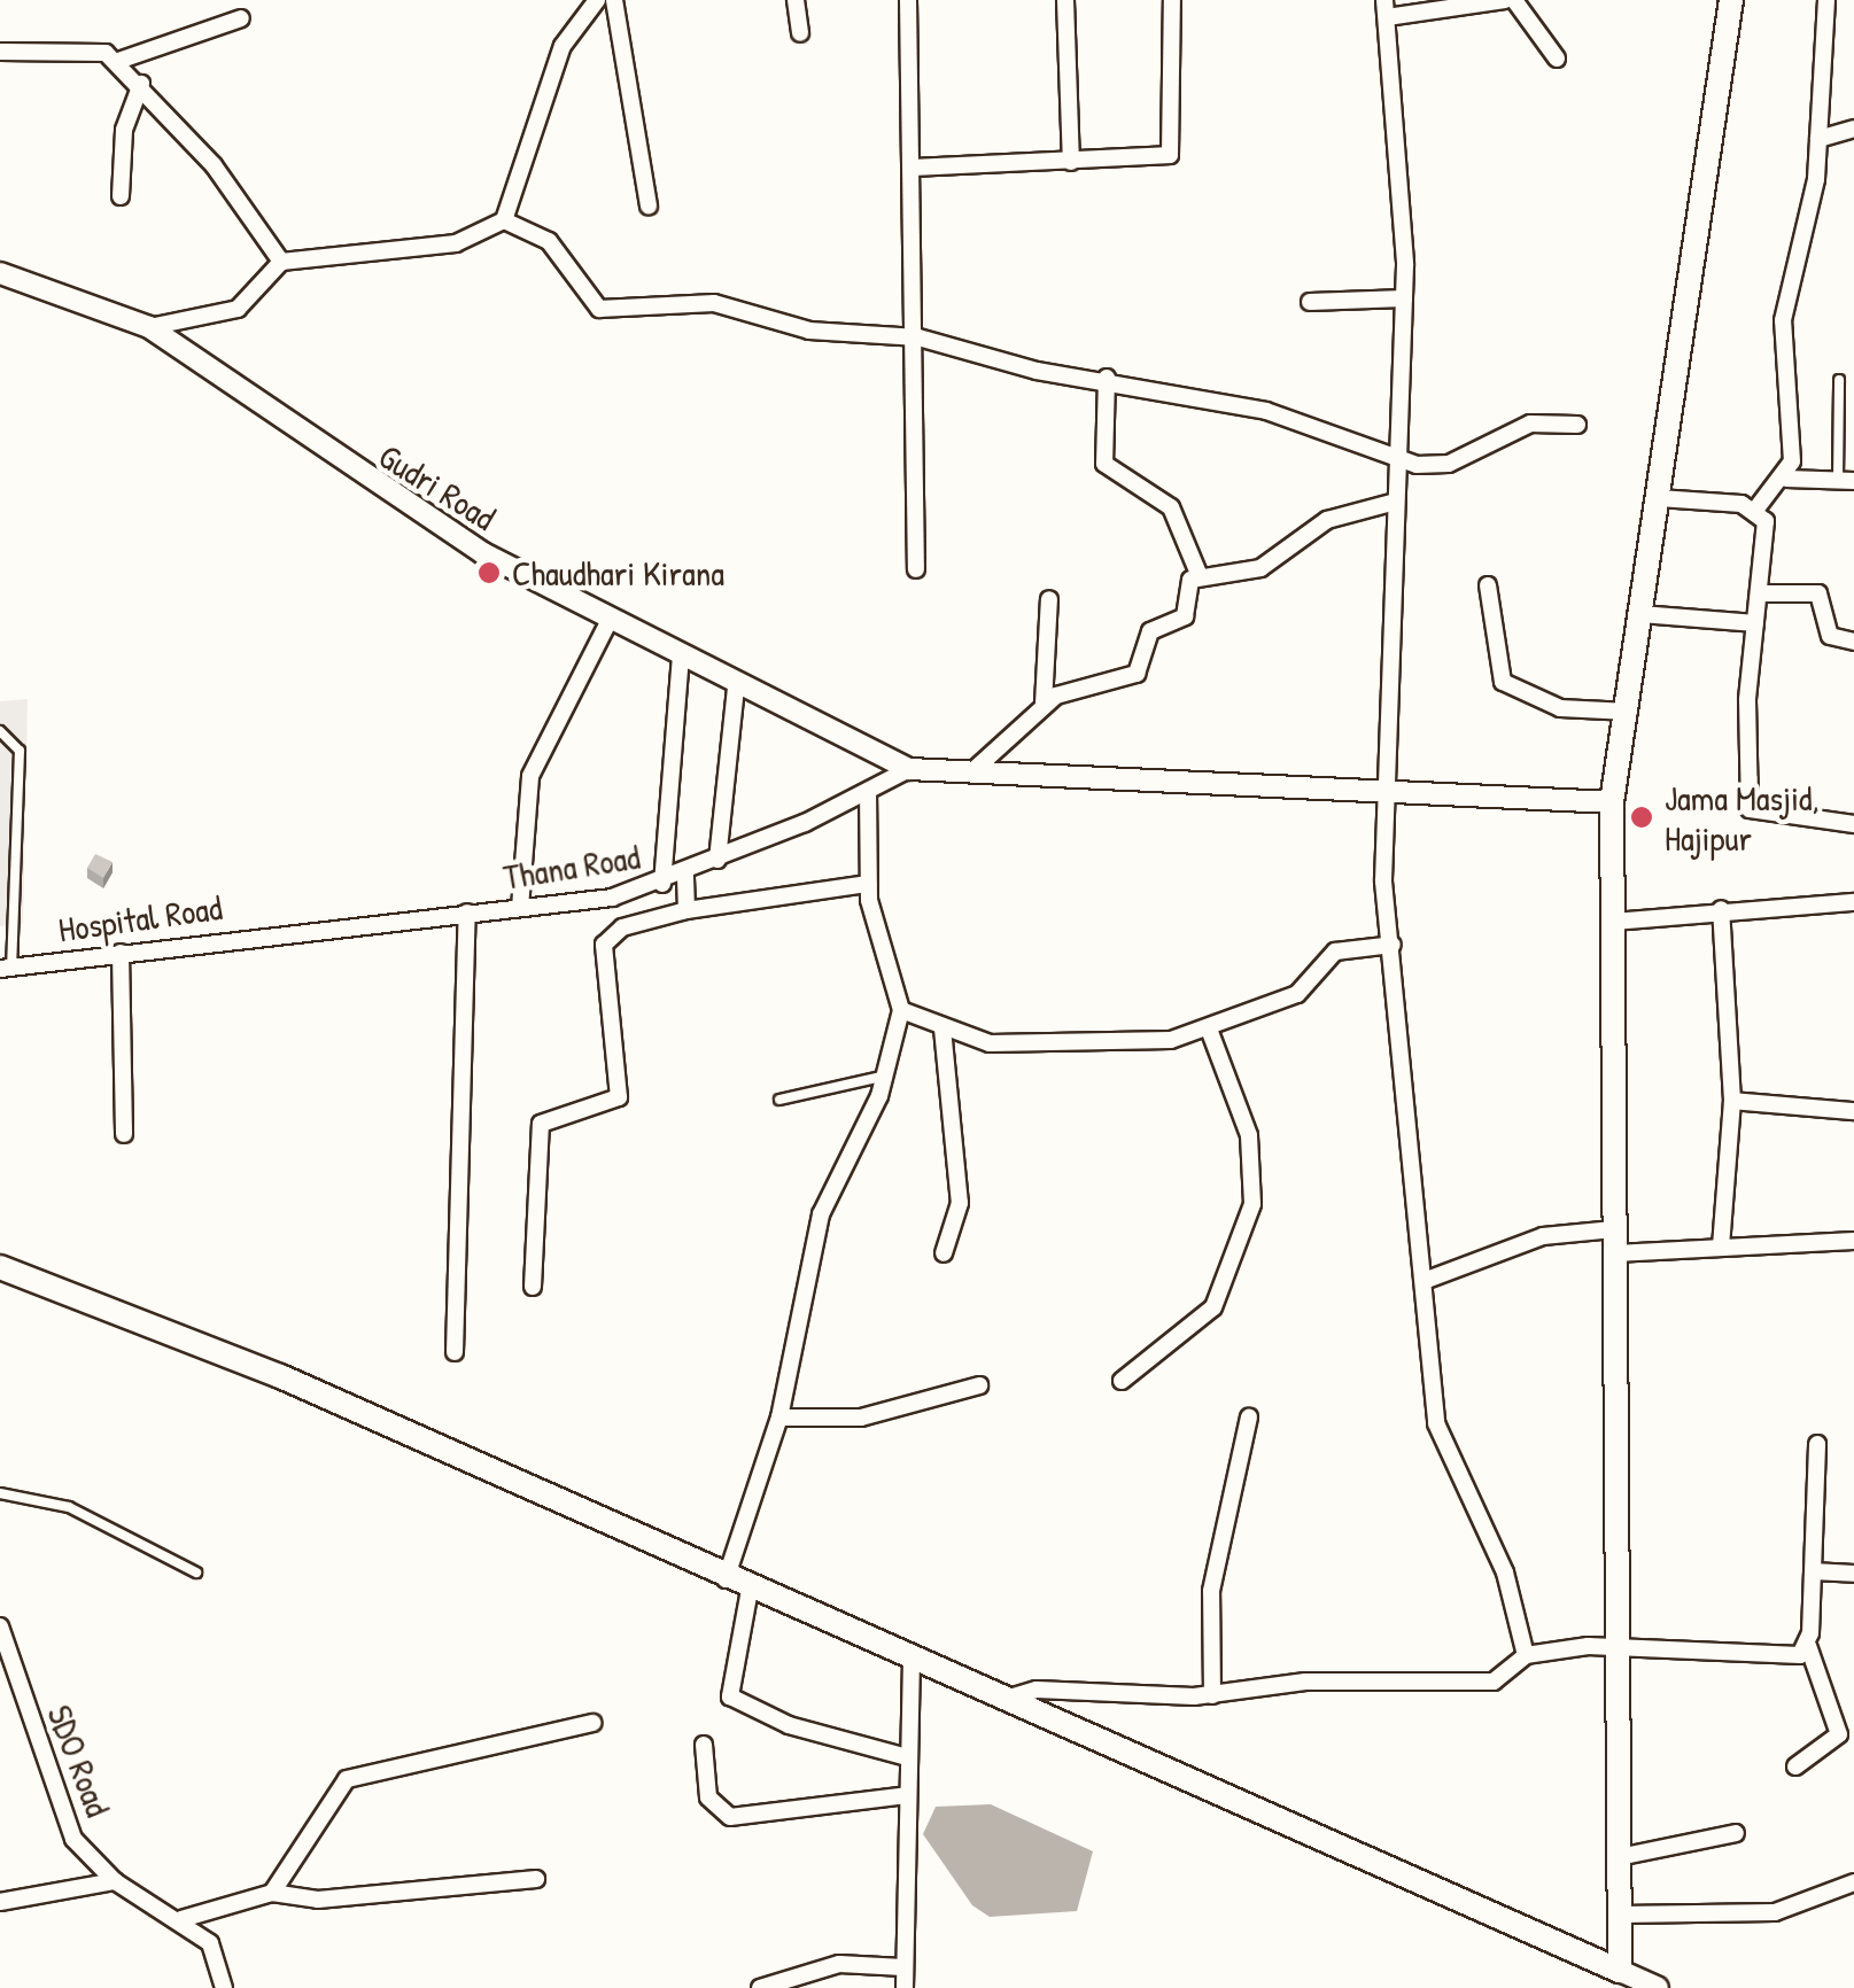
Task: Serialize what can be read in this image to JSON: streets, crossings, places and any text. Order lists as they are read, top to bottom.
{
  "streets": {
    "street": [
      "Gudri Road",
      "Thana Road",
      "Hospital Road",
      "SDO Road"
    ]
  },
  "crossings": [
    ["Gudri Road", "Thana Road"],
    ["Thana Road", "Hospital Road"]
  ],
  "places": ["Chaudhari Kirana", "Jama Masjid, Hajipur"]
}
